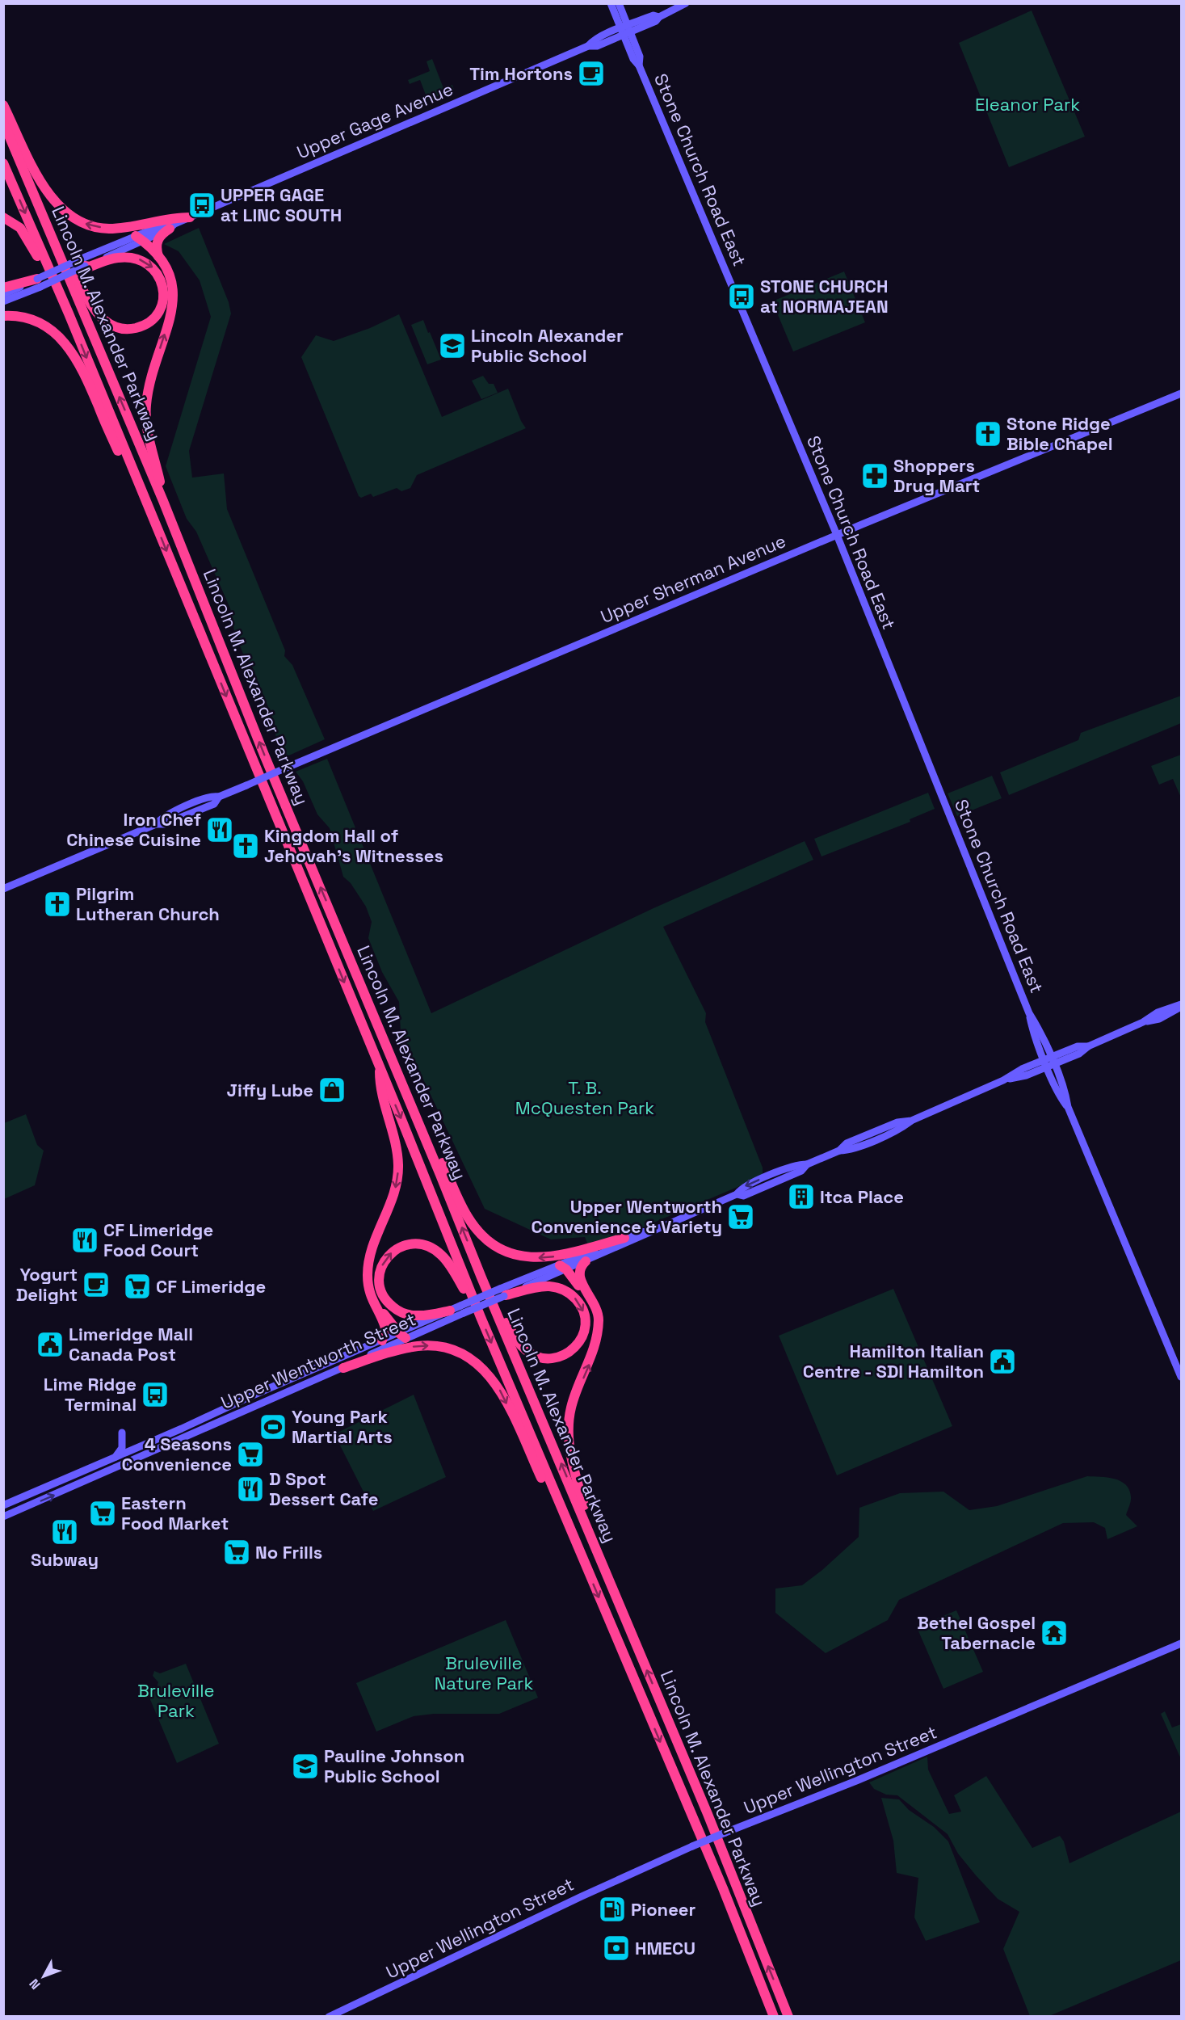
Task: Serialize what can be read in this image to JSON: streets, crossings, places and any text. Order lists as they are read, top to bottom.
{
  "streets": {
    "highway": ["Lincoln M. Alexander Parkway"],
    "main road": [
      "Upper Gage Avenue",
      "Stone Church Road East",
      "Upper Sherman Avenue",
      "Upper Wentworth Street",
      "Upper Wellington Street"
    ]
  },
  "crossings": [
    ["Upper Gage Avenue", "Stone Church Road East"],
    ["Stone Church Road East", "Upper Sherman Avenue"],
    ["Stone Church Road East", "Upper Wentworth Street"]
  ],
  "parks": [
    "Eleanor Park",
    "T. B. McQuesten Park",
    "Bruleville Nature Park",
    "Bruleville Park"
  ],
  "places": {
    "cafe": ["Tim Hortons", "Yogurt Delight"],
    "bus stop": ["UPPER GAGE at LINC SOUTH", "STONE CHURCH at NORMAJEAN", "Lime Ridge Terminal"],
    "school or university": ["Lincoln Alexander Public School", "Pauline Johnson Public School"],
    "church": ["Stone Ridge Bible Chapel", "Kingdom Hall of Jehovah's Witnesses", "Pilgrim Lutheran Church"],
    "pharmacy": ["Shoppers Drug Mart"],
    "restaurant": [
      "Iron Chef Chinese Cuisine",
      "CF Limeridge Food Court",
      "D Spot Dessert Cafe",
      "Subway"
    ],
    "shop": ["Jiffy Lube"],
    "building": ["Itca Place"],
    "supermarket": [
      "Upper Wentworth Convenience & Variety",
      "CF Limeridge",
      "4 Seasons Convenience",
      "Eastern Food Market",
      "No Frills"
    ],
    "public building": ["Limeridge Mall Canada Post", "Hamilton Italian Centre - SDI Hamilton"],
    "sports": ["Young Park Martial Arts"],
    "temple": ["Bethel Gospel Tabernacle"],
    "fuel station": ["Pioneer"],
    "bank": ["HMECU"]
  },
  "north": "bottom left"
}
